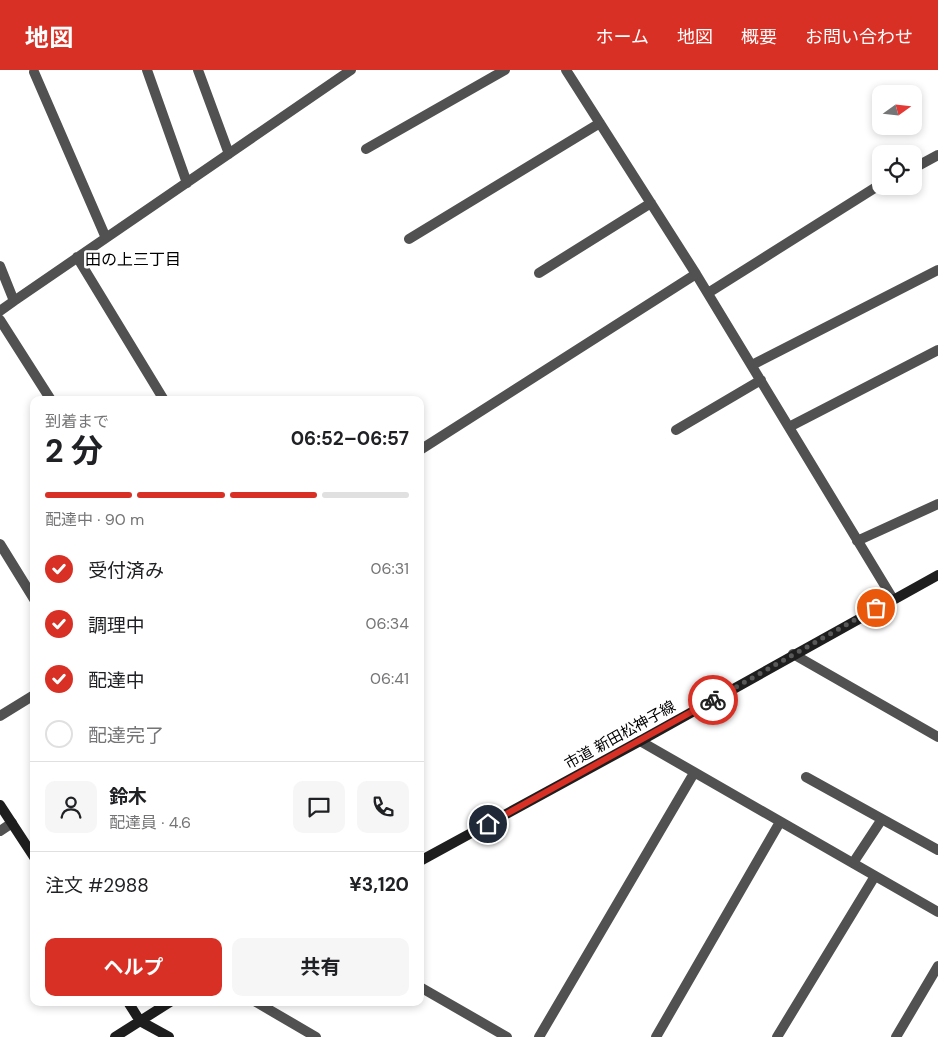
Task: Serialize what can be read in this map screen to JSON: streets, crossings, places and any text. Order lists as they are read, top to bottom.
{
  "streets": {
    "street": ["市道 新田松神子線"]
  },
  "districts": ["田の上三丁目"],
  "north": "right",
  "page": {
    "header": "地図",
    "nav": [
      "ホーム",
      "地図",
      "概要",
      "お問い合わせ"
    ],
    "heading": ["2 分", "到着まで", "06:52–06:57"],
    "panel": [
      "鈴木",
      "配達員 · 4.6",
      "注文 #2988",
      "¥3,120"
    ],
    "bar": "配達中 · 90 m",
    "list": [
      ["受付済み", "06:31"],
      ["調理中", "06:34"],
      ["配達中", "06:41"],
      "配達完了"
    ],
    "buttons": ["ヘルプ", "共有"]
  }
}
